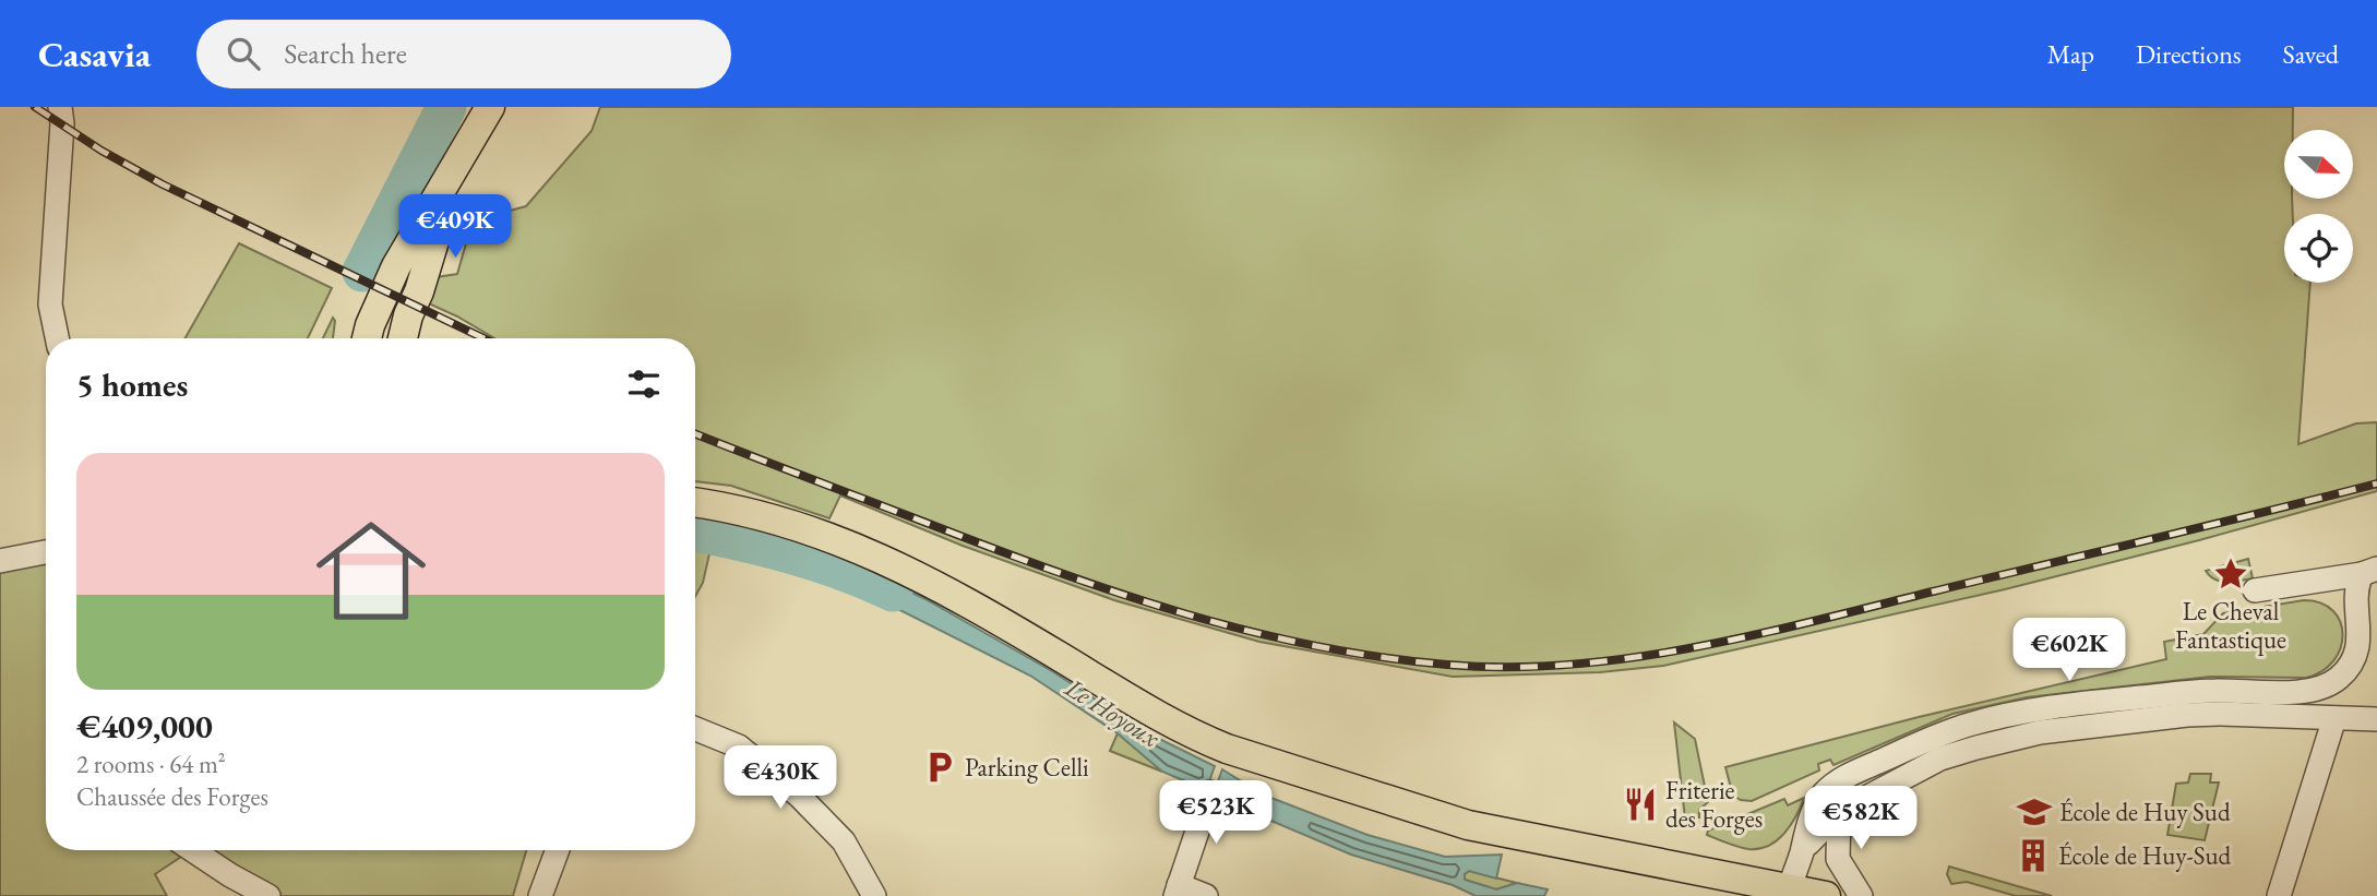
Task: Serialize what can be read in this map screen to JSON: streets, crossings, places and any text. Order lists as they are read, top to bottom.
{
  "water": ["Le Hoyoux"],
  "places": {
    "place": ["Le Cheval Fantastique"],
    "parking": ["Parking Celli"],
    "restaurant": ["Friterie des Forges"],
    "school or university": ["École de Huy Sud"],
    "building": ["École de Huy-Sud"]
  },
  "north": "right",
  "page": {
    "header": "Casavia",
    "search": "Search here",
    "nav": ["Map", "Directions", "Saved"],
    "price": [
      "€409K",
      "€602K",
      "€430K",
      "€523K",
      "€582K"
    ],
    "heading": "5 homes",
    "list": [
      {
        "name": "€409,000",
        "note": "2 rooms · 64 m² · Chaussée des Forges"
      }
    ]
  }
}
